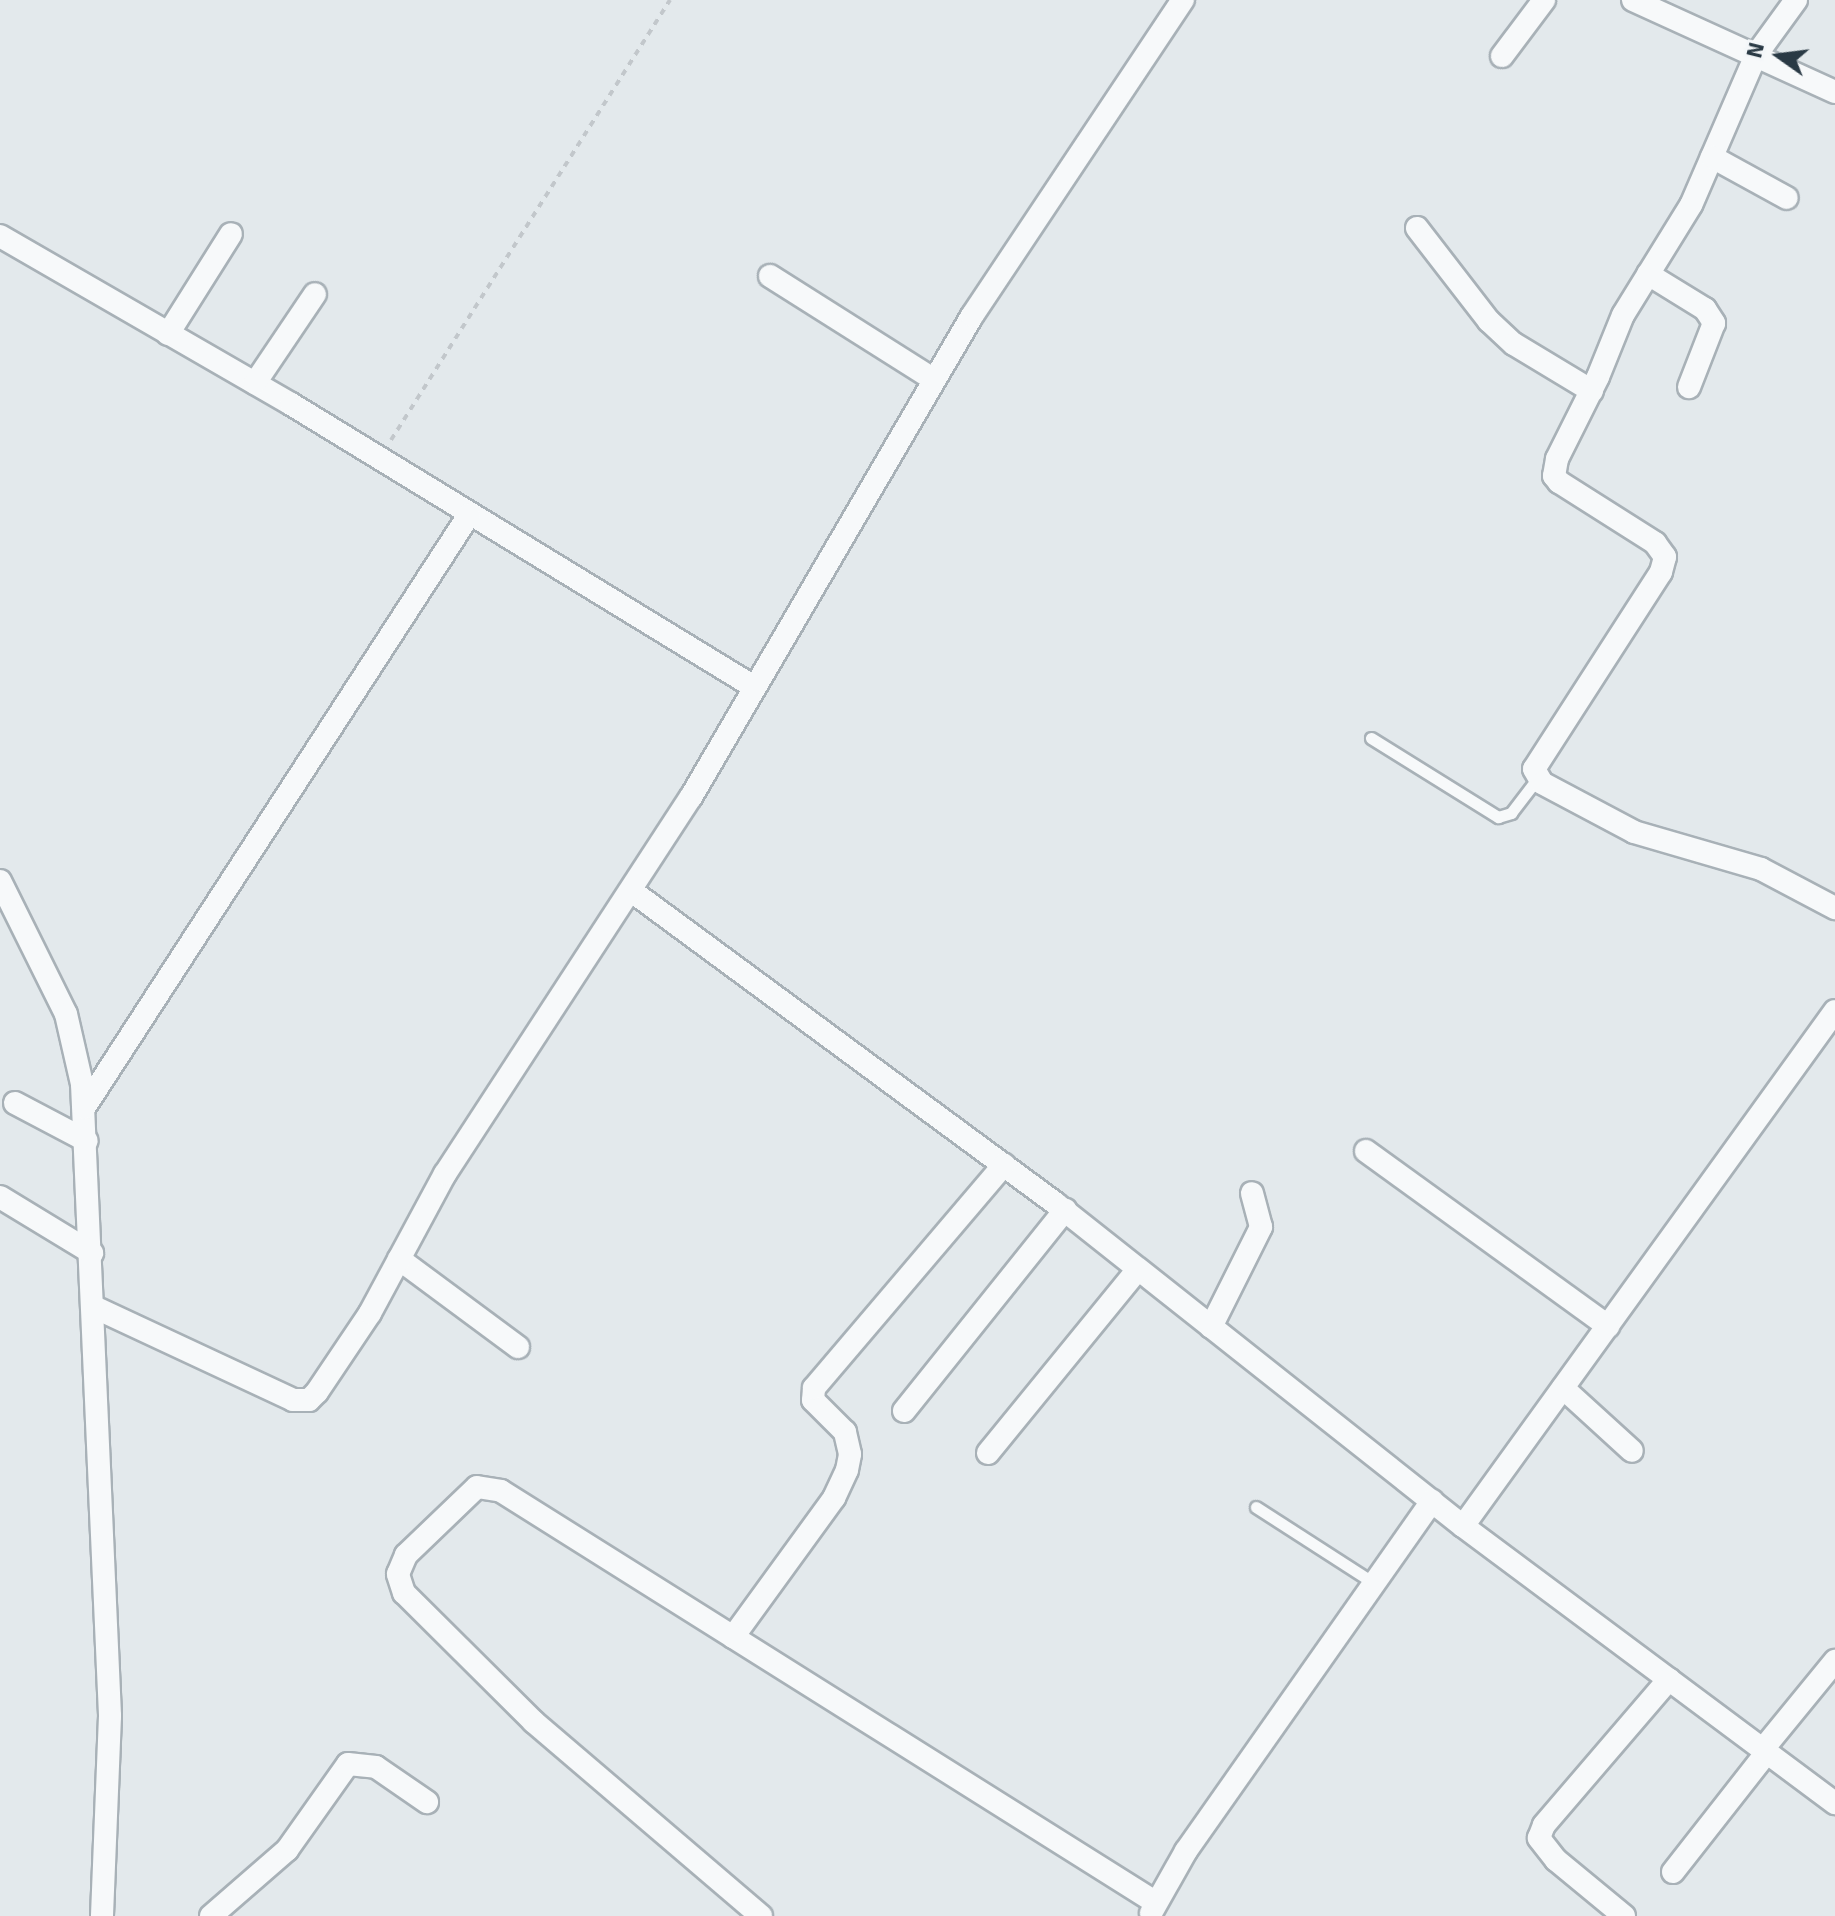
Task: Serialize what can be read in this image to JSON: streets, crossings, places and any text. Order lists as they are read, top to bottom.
{
  "north": "left"
}
